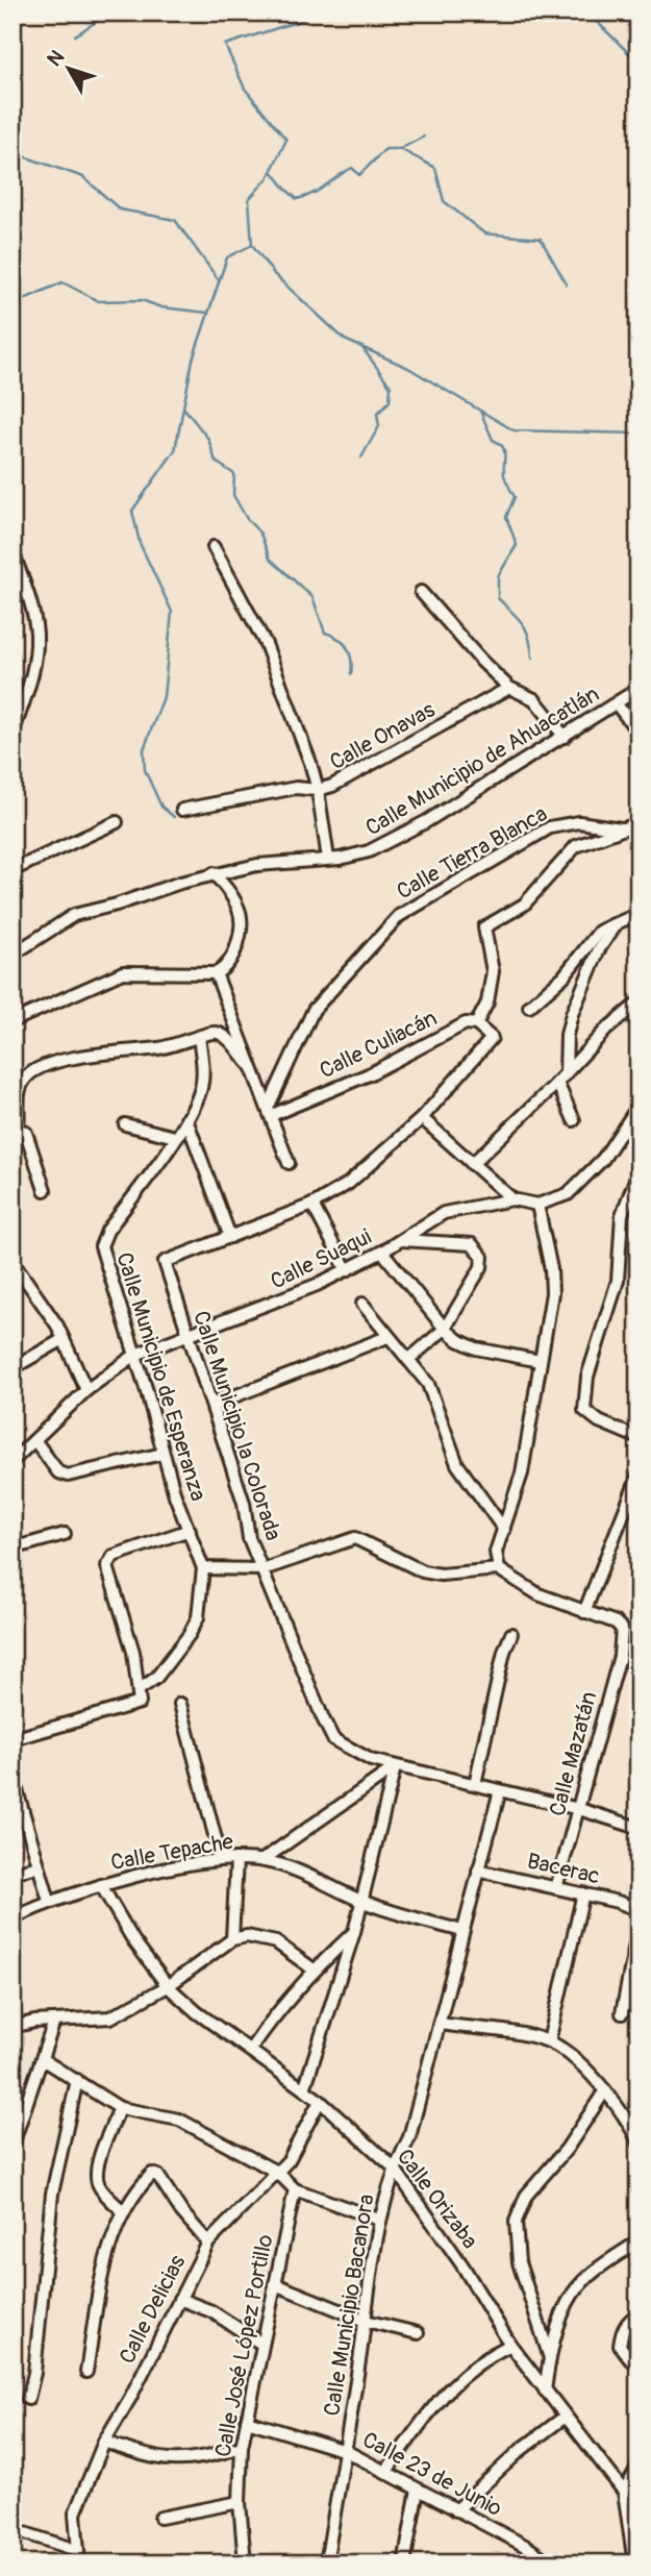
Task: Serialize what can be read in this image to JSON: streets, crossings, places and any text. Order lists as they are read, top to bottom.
{
  "streets": {
    "street": [
      "Calle Onavas",
      "Calle Municipio de Ahuacatlán",
      "Calle Tierra Blanca",
      "Calle Culiacán",
      "Calle Suaqui",
      "Calle Municipio de Esperanza",
      "Calle Municipio la Colorada",
      "Calle Mazatán",
      "Calle Tepache",
      "Bacerac",
      "Calle Orizaba",
      "Calle Municipio Bacanora",
      "Calle Delicias",
      "Calle José López Portillo",
      "Calle 23 de Junio"
    ]
  },
  "crossings": [
    ["Calle Tierra Blanca", "Calle Culiacán"],
    ["Calle Suaqui", "Calle Municipio de Esperanza"],
    ["Calle Suaqui", "Calle Municipio la Colorada"],
    ["Calle Municipio la Colorada", "Calle Mazatán"],
    ["Calle Mazatán", "Bacerac"],
    ["Calle Tepache", "Calle Orizaba"],
    ["Calle Tepache", "Calle Municipio Bacanora"],
    ["Bacerac", "Calle Municipio Bacanora"],
    ["Calle Orizaba", "Calle Municipio Bacanora"],
    ["Calle Orizaba", "Calle Delicias"],
    ["Calle Municipio Bacanora", "Calle 23 de Junio"],
    ["Calle José López Portillo", "Calle 23 de Junio"]
  ],
  "north": "top left"
}
